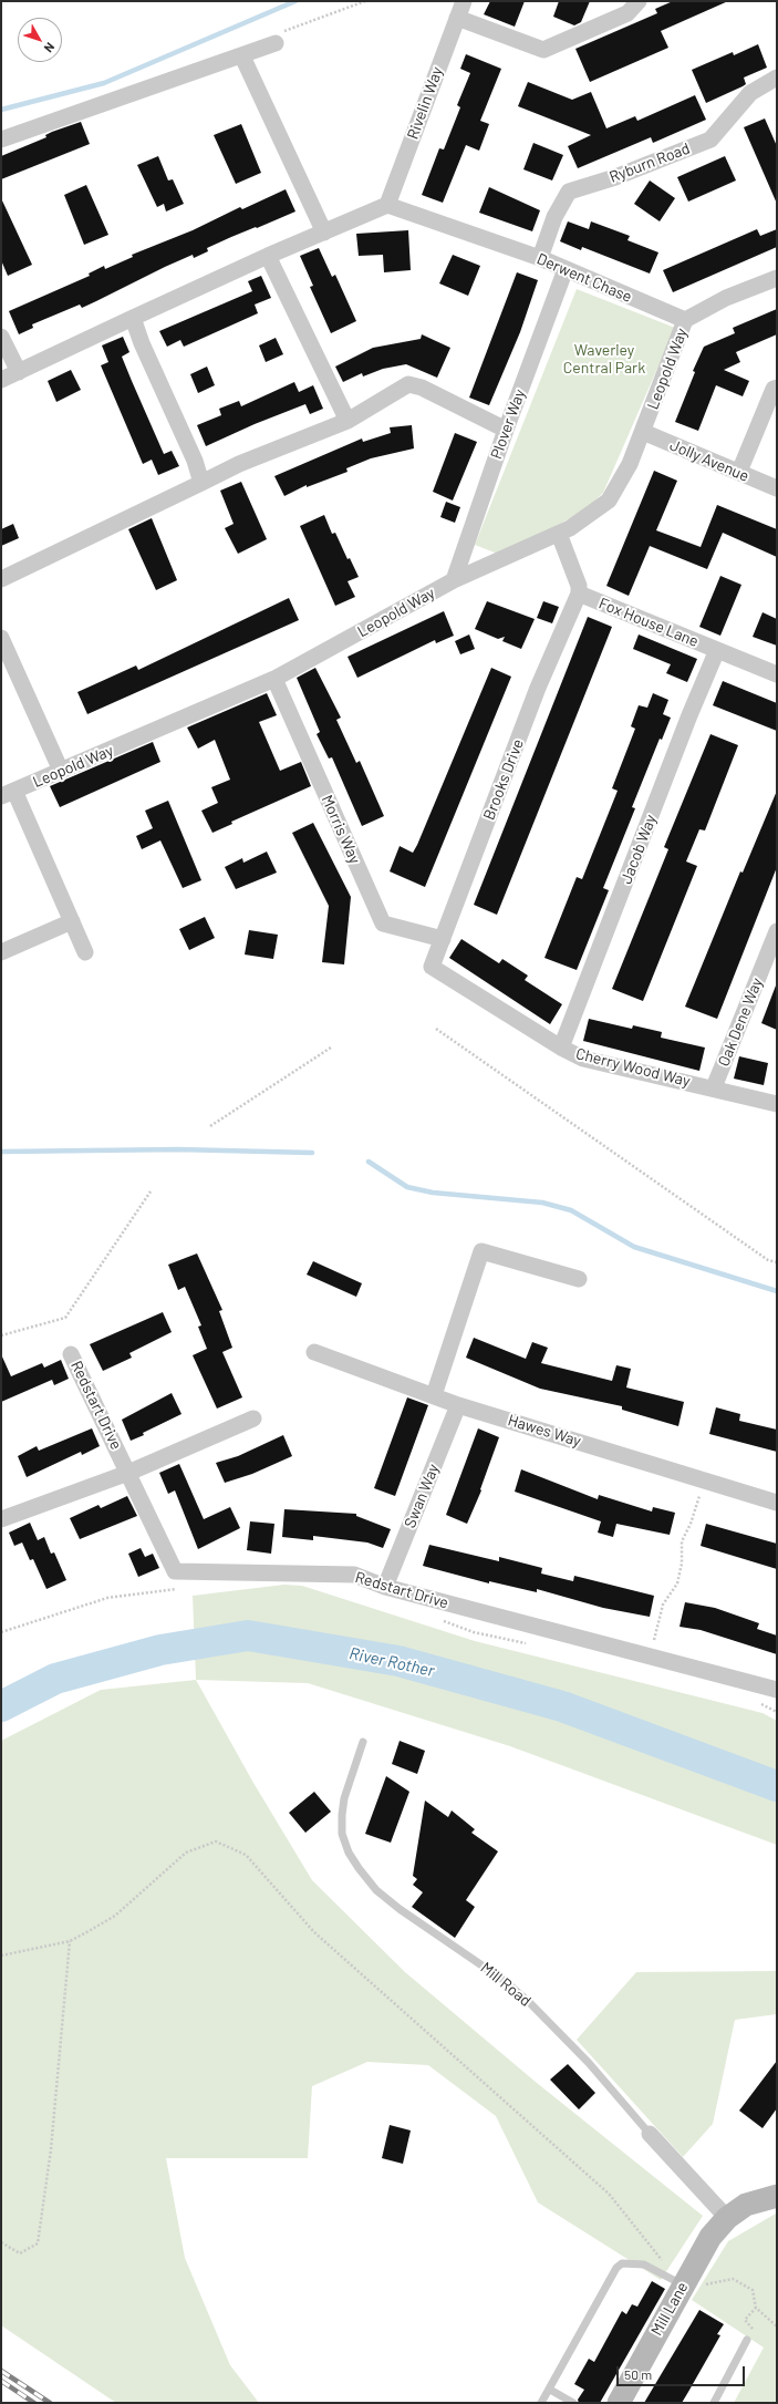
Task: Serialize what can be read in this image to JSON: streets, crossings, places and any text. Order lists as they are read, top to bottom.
{
  "streets": {
    "main road": ["Mill Lane"],
    "street": [
      "Rivelin Way",
      "Ryburn Road",
      "Derwent Chase",
      "Leopold Way",
      "Plover Way",
      "Jolly Avenue",
      "Fox House Lane",
      "Brooks Drive",
      "Morris Way",
      "Jacob Way",
      "Oak Dene Way",
      "Cherry Wood Way",
      "Redstart Drive",
      "Hawes Way",
      "Swan Way",
      "Mill Road"
    ]
  },
  "crossings": [
    ["Rivelin Way", "Derwent Chase"],
    ["Ryburn Road", "Derwent Chase"],
    ["Derwent Chase", "Leopold Way"],
    ["Derwent Chase", "Plover Way"],
    ["Leopold Way", "Plover Way"],
    ["Leopold Way", "Jolly Avenue"],
    ["Leopold Way", "Fox House Lane"],
    ["Leopold Way", "Morris Way"],
    ["Fox House Lane", "Brooks Drive"],
    ["Fox House Lane", "Jacob Way"],
    ["Brooks Drive", "Morris Way"],
    ["Brooks Drive", "Cherry Wood Way"],
    ["Jacob Way", "Cherry Wood Way"],
    ["Oak Dene Way", "Cherry Wood Way"],
    ["Redstart Drive", "Swan Way"],
    ["Hawes Way", "Swan Way"],
    ["Mill Road", "Mill Lane"]
  ],
  "water": ["River Rother"],
  "parks": ["Waverley Central Park"],
  "scale_bar": "50 m",
  "north": "bottom right"
}
